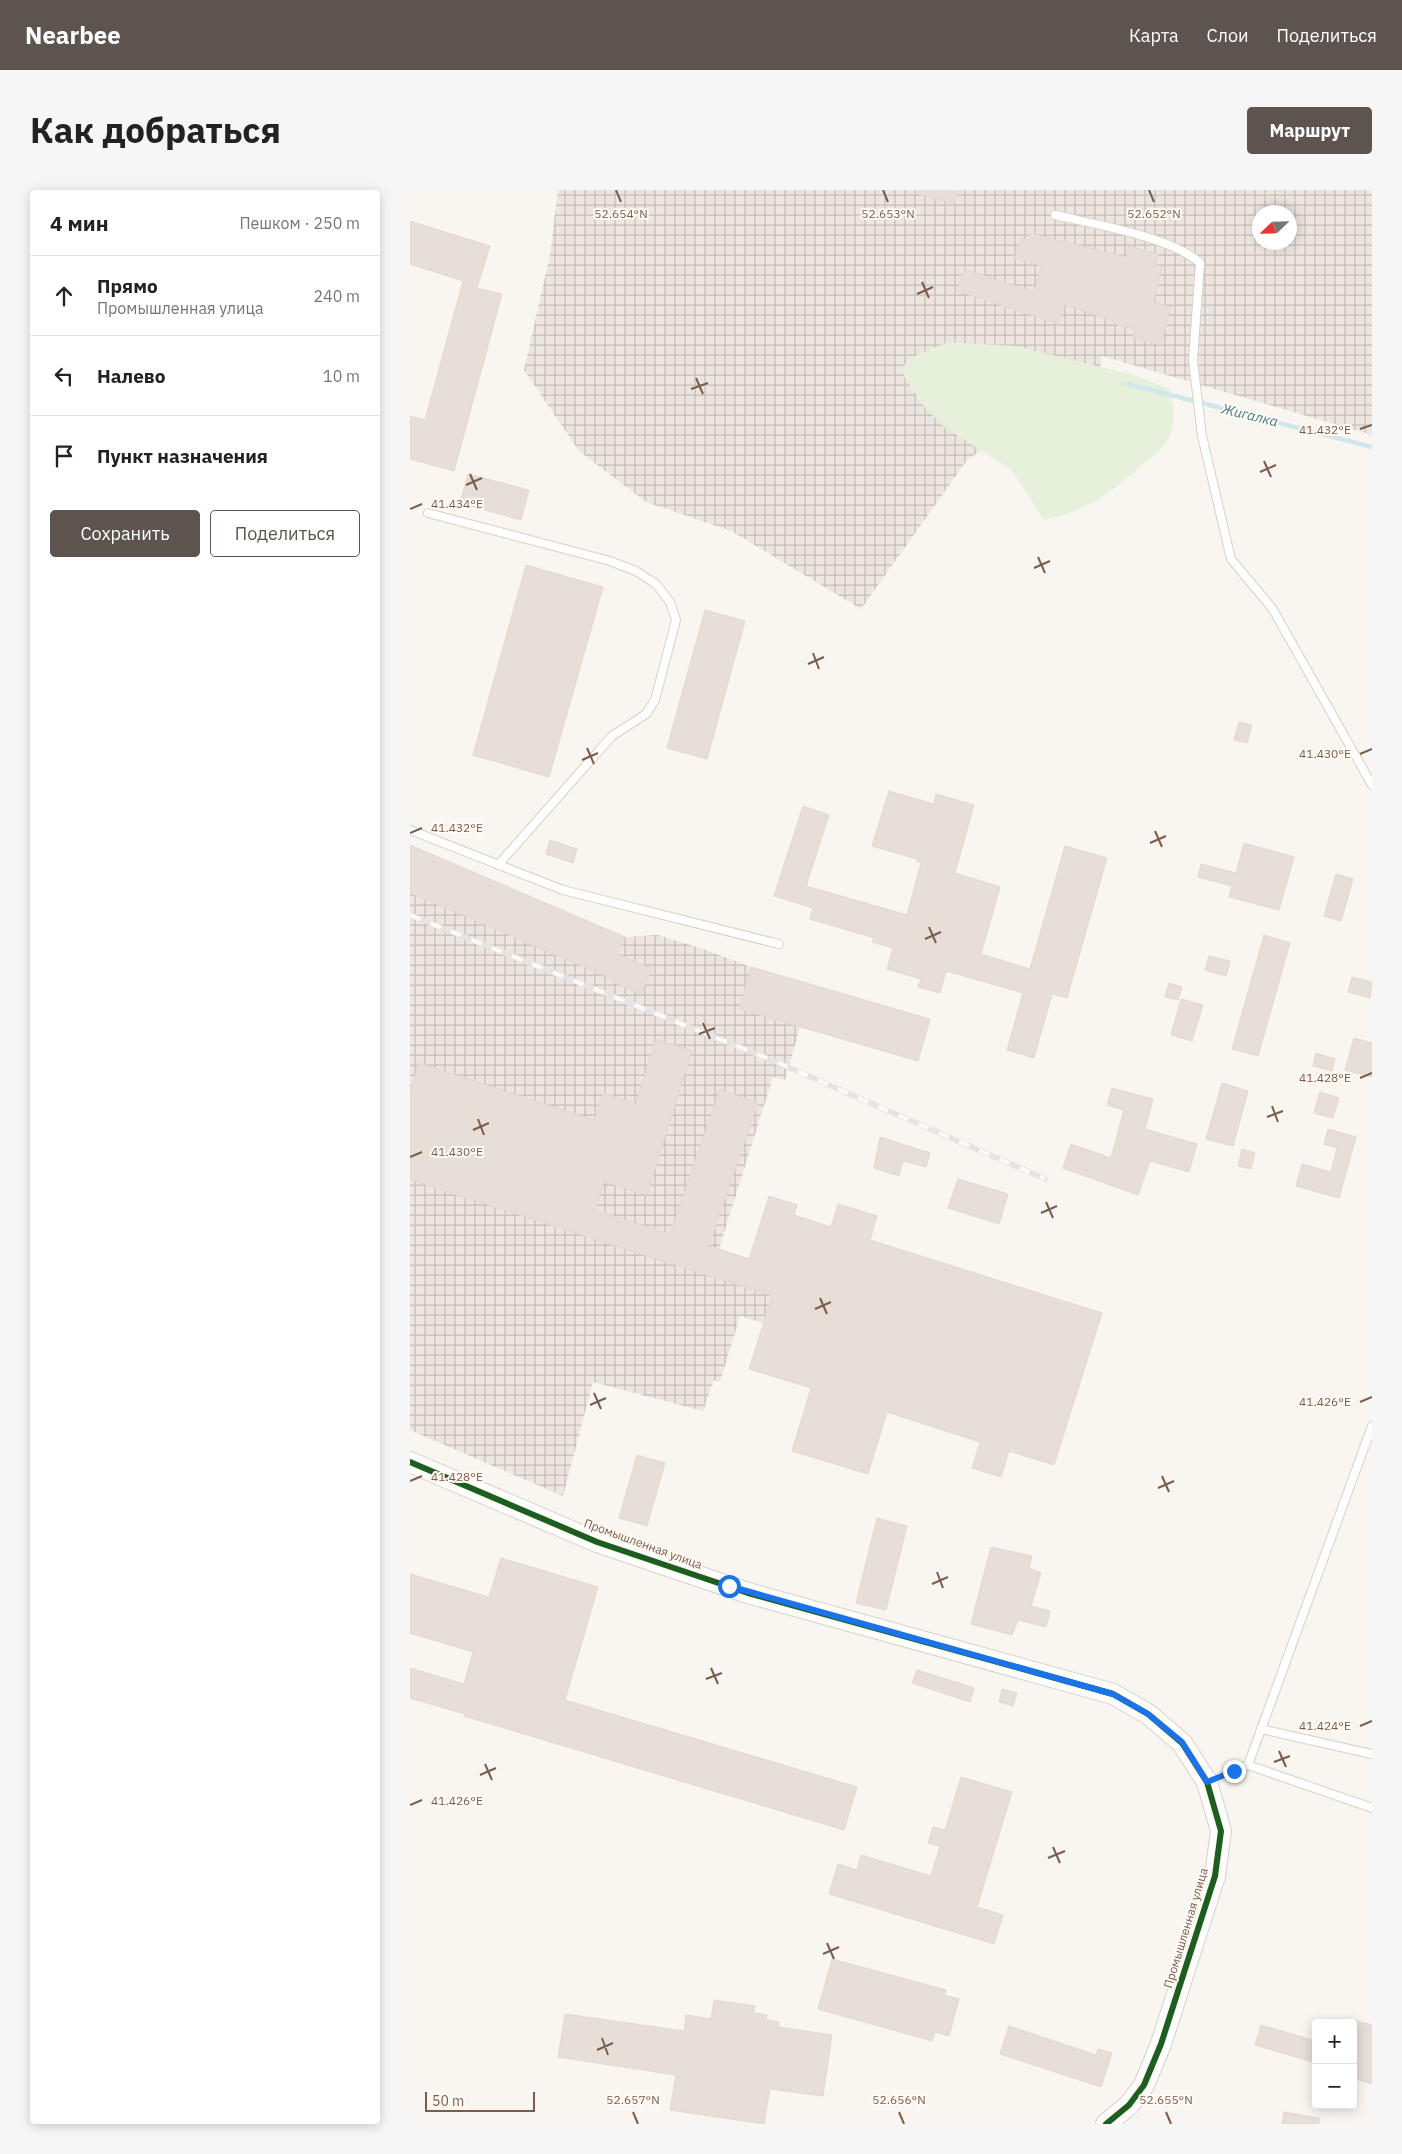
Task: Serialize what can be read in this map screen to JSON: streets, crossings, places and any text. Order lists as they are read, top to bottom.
{
  "streets": {
    "street": ["Промышленная улица"]
  },
  "water": ["Жигалка"],
  "scale_bar": "50 m",
  "north": "bottom left",
  "page": {
    "header": "Nearbee",
    "nav": ["Карта", "Слои", "Поделиться"],
    "title": "Как добраться",
    "buttons": [
      "Маршрут",
      ["Сохранить", "Поделиться"]
    ],
    "heading": ["4 мин", "Пешком · 250 m"],
    "list": [
      ["Прямо", "Промышленная улица", "240 m"],
      ["Налево", "10 m"],
      "Пункт назначения"
    ],
    "map_buttons": ["+", "−"],
    "scale": "50 m"
  },
  "coordinates": [
    "52.654°N",
    "52.653°N",
    "52.652°N",
    "41.432°E",
    "41.434°E",
    "41.430°E",
    "41.428°E",
    "41.426°E",
    "41.424°E",
    "52.657°N",
    "52.656°N",
    "52.655°N"
  ]
}
